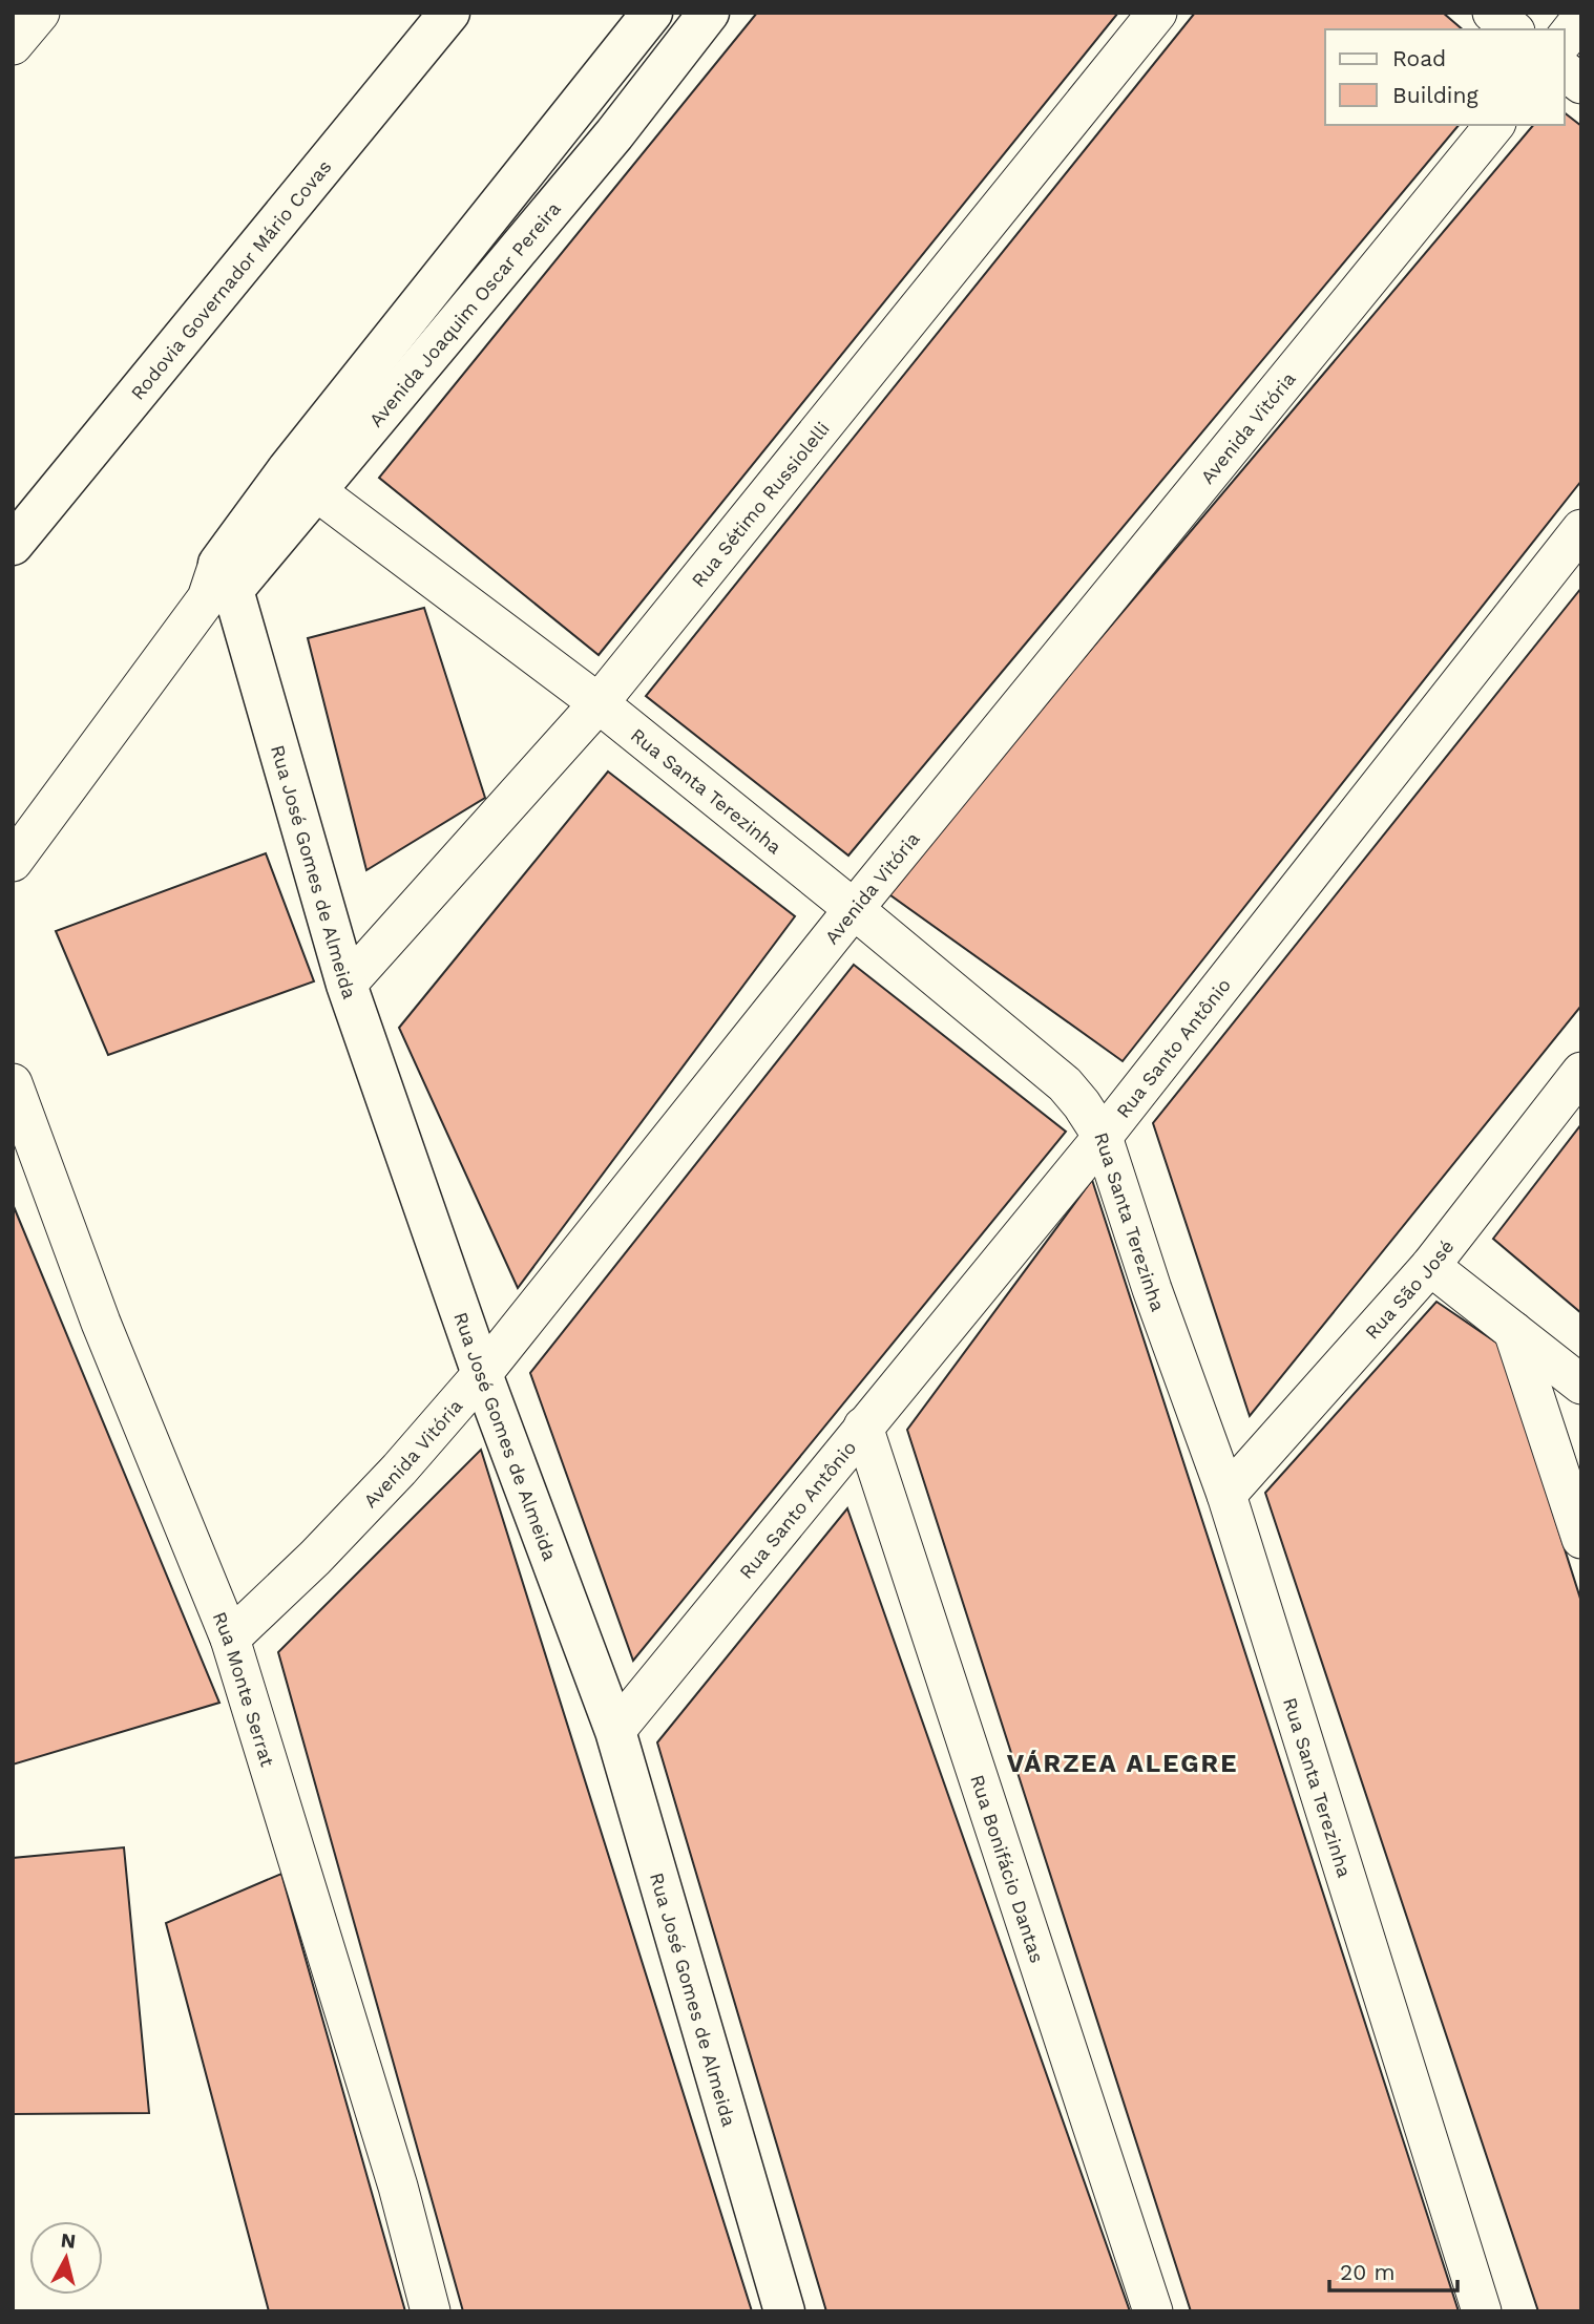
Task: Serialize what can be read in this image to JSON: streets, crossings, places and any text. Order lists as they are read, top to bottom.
{
  "streets": {
    "main road": ["Rodovia Governador Mário Covas", "Avenida Joaquim Oscar Pereira", "Rua José Gomes de Almeida"],
    "street": [
      "Avenida Vitória",
      "Rua Sétimo Russiolelli",
      "Rua Santa Terezinha",
      "Rua Santo Antônio",
      "Rua São José",
      "Rua Monte Serrat",
      "Rua Bonifácio Dantas"
    ]
  },
  "crossings": [
    ["Avenida Joaquim Oscar Pereira", "Rua Santa Terezinha"],
    ["Avenida Joaquim Oscar Pereira", "Rua José Gomes de Almeida"],
    ["Avenida Vitória", "Rua Santa Terezinha"],
    ["Avenida Vitória", "Rua José Gomes de Almeida"],
    ["Avenida Vitória", "Rua Monte Serrat"],
    ["Rua Sétimo Russiolelli", "Rua Santa Terezinha"],
    ["Rua Sétimo Russiolelli", "Rua José Gomes de Almeida"],
    ["Rua Santa Terezinha", "Rua Santo Antônio"],
    ["Rua Santa Terezinha", "Rua São José"],
    ["Rua José Gomes de Almeida", "Rua Santo Antônio"],
    ["Rua Santo Antônio", "Rua Bonifácio Dantas"]
  ],
  "districts": ["VÁRZEA ALEGRE"],
  "legend": ["Road", "Building"],
  "scale_bar": "20 m",
  "north": "top"
}
